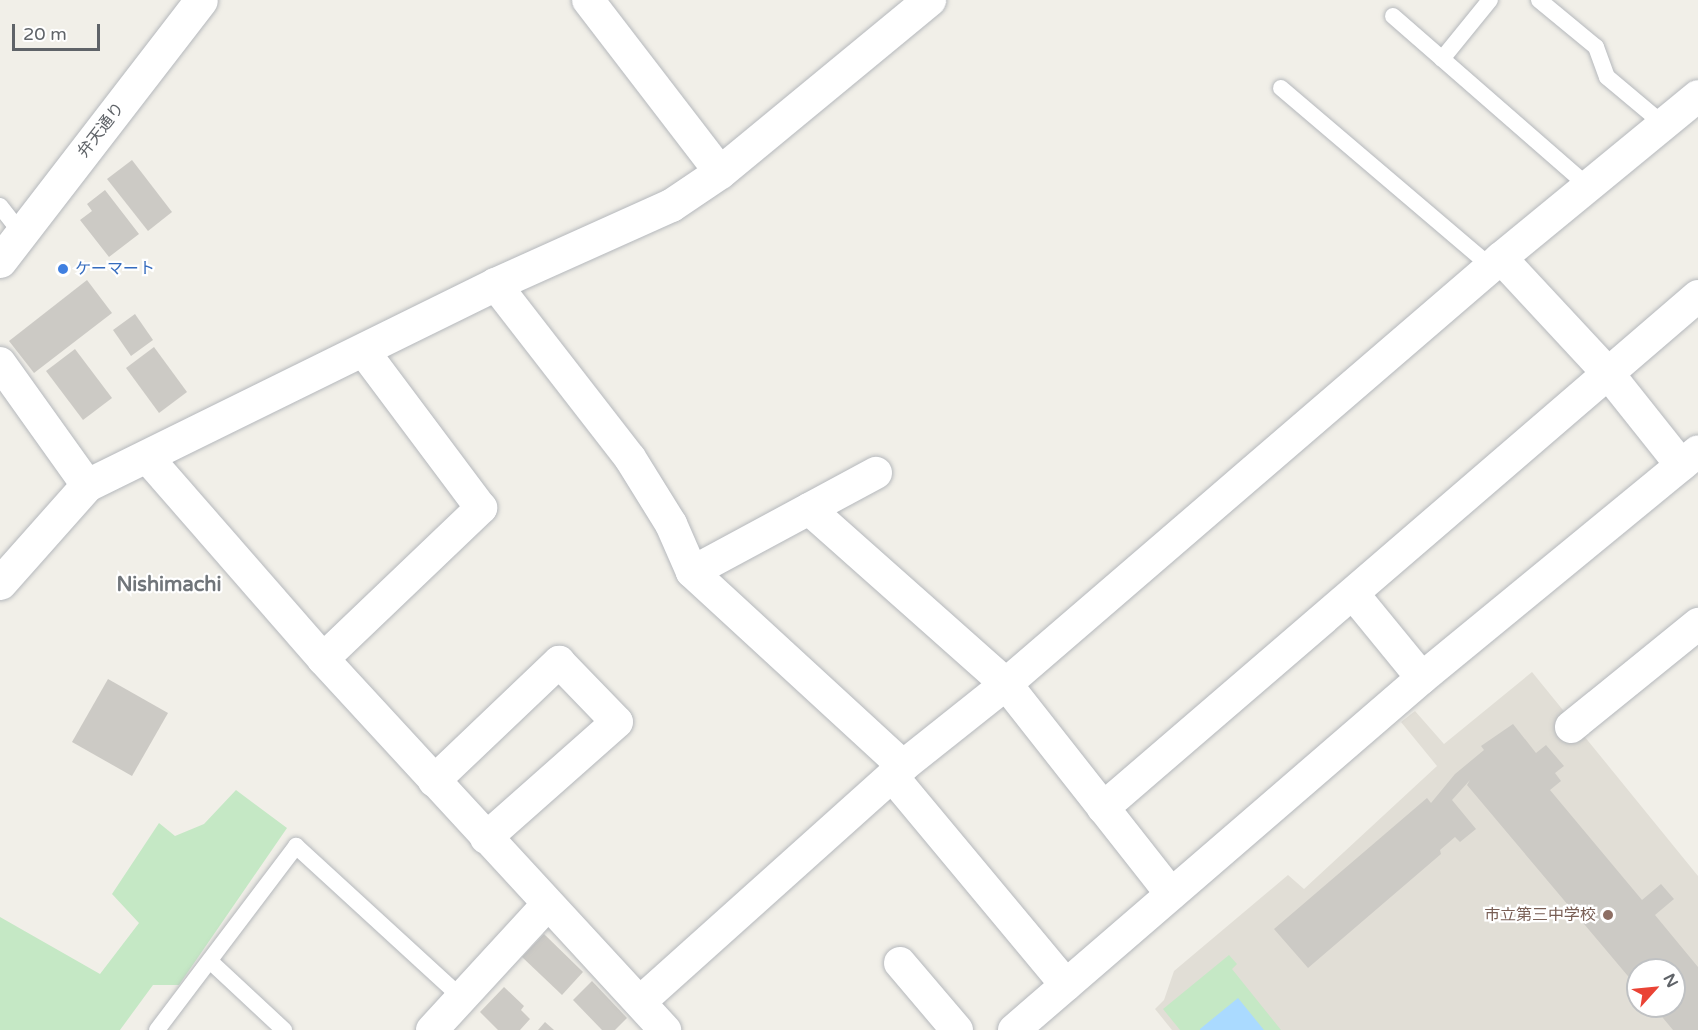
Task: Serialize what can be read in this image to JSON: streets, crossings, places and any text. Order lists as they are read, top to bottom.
{
  "streets": {
    "street": ["弁天通り"]
  },
  "districts": ["Nishimachi"],
  "places": ["ケーマート", "市立第三中学校"],
  "scale_bar": "20 m",
  "north": "top right"
}
